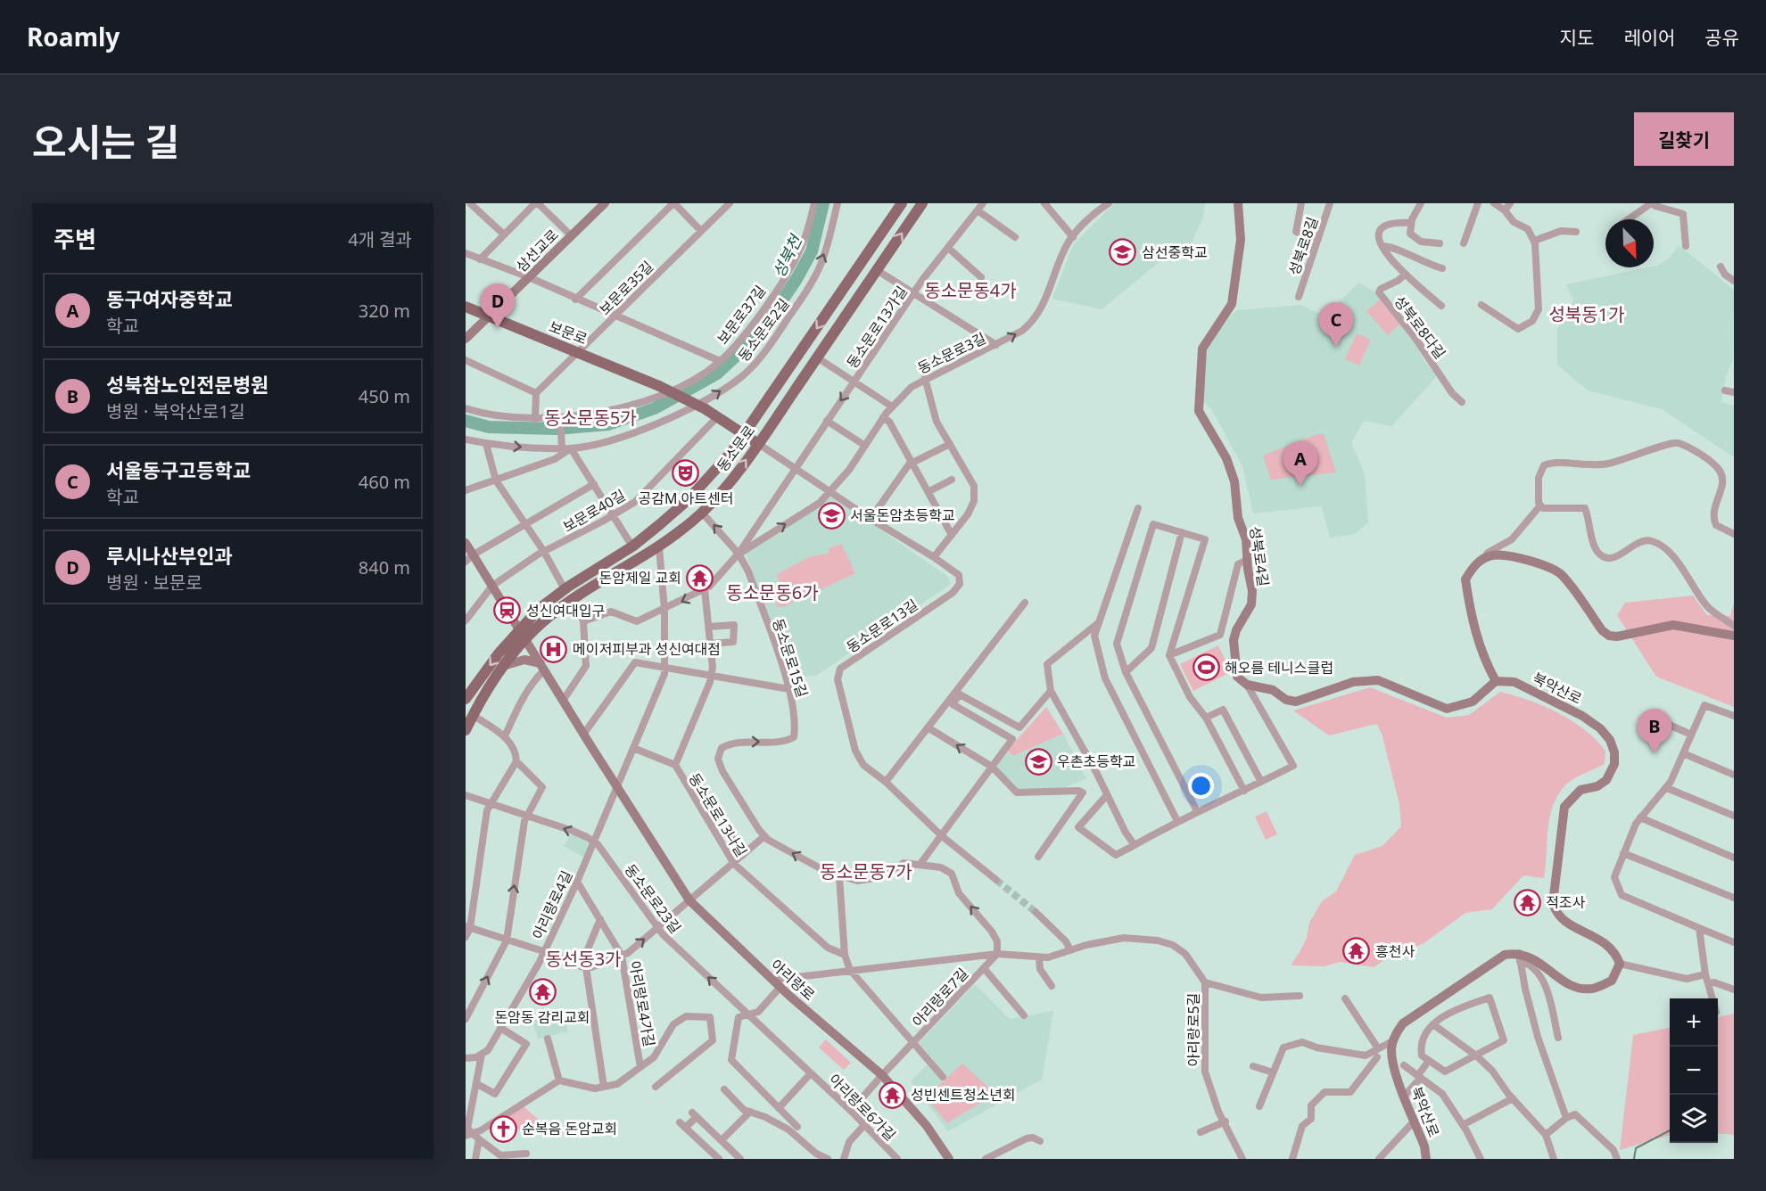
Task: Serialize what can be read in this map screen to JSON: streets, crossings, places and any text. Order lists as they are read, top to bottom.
{
  "streets": {
    "main road": ["보문로", "동소문로"],
    "street": [
      "성북로8길",
      "삼선교로",
      "보문로35길",
      "보문로37길",
      "동소문로13가길",
      "성북로8다길",
      "동소문로2길",
      "동소문로3길",
      "보문로40길",
      "성북로4길",
      "동소문로13길",
      "동소문로15길",
      "북악산로",
      "동소문로13나길",
      "동소문로23길",
      "아리랑로4길",
      "아리랑로",
      "아리랑로7길",
      "아리랑로4가길",
      "아리랑로5길",
      "아리랑로6가길"
    ]
  },
  "crossings": [
    ["삼선교로", "보문로"],
    ["보문로35길", "보문로"],
    ["동소문로13가길", "동소문로13길"],
    ["보문로", "보문로40길"],
    ["동소문로3길", "동소문로13길"],
    ["동소문로3길", "동소문로15길"],
    ["동소문로", "동소문로13길"],
    ["동소문로", "동소문로15길"],
    ["동소문로", "아리랑로"],
    ["보문로40길", "아리랑로"],
    ["동소문로15길", "아리랑로7길"],
    ["동소문로15길", "아리랑로5길"],
    ["동소문로23길", "아리랑로4길"],
    ["동소문로23길", "아리랑로6가길"],
    ["아리랑로4길", "아리랑로"],
    ["아리랑로4길", "아리랑로4가길"],
    ["아리랑로", "아리랑로7길"],
    ["아리랑로", "아리랑로5길"],
    ["아리랑로7길", "아리랑로5길"]
  ],
  "one_way": ["동소문로2길", "동소문로23길"],
  "districts": [
    "동소문동4가",
    "성북동1가",
    "동소문동5가",
    "동소문동6가",
    "동소문동7가",
    "동선동3가"
  ],
  "water": ["성북천"],
  "places": {
    "school or university": ["삼선중학교", "서울돈암초등학교", "우촌초등학교"],
    "theatre": ["공감M 아트센터"],
    "temple": [
      "돈암제일 교회",
      "적조사",
      "흥천사",
      "돈암동 감리교회",
      "성빈센트청소년회"
    ],
    "station": ["성신여대입구"],
    "hospital": ["메이저피부과 성신여대점"],
    "sports": ["해오름 테니스클럽"],
    "church": ["순복음 돈암교회"]
  },
  "north": "bottom right",
  "page": {
    "header": "Roamly",
    "nav": ["지도", "레이어", "공유"],
    "title": "오시는 길",
    "buttons": "길찾기",
    "heading": ["주변", "4개 결과"],
    "list": [
      {
        "mark": "A",
        "name": "동구여자중학교",
        "note": "학교",
        "value": "320 m"
      },
      {
        "mark": "B",
        "name": "성북참노인전문병원",
        "note": "병원 · 북악산로1길",
        "value": "450 m"
      },
      {
        "mark": "C",
        "name": "서울동구고등학교",
        "note": "학교",
        "value": "460 m"
      },
      {
        "mark": "D",
        "name": "루시나산부인과",
        "note": "병원 · 보문로",
        "value": "840 m"
      }
    ],
    "pins": [
      "D",
      "C",
      "A",
      "B"
    ],
    "map_buttons": ["+", "−"]
  }
}
